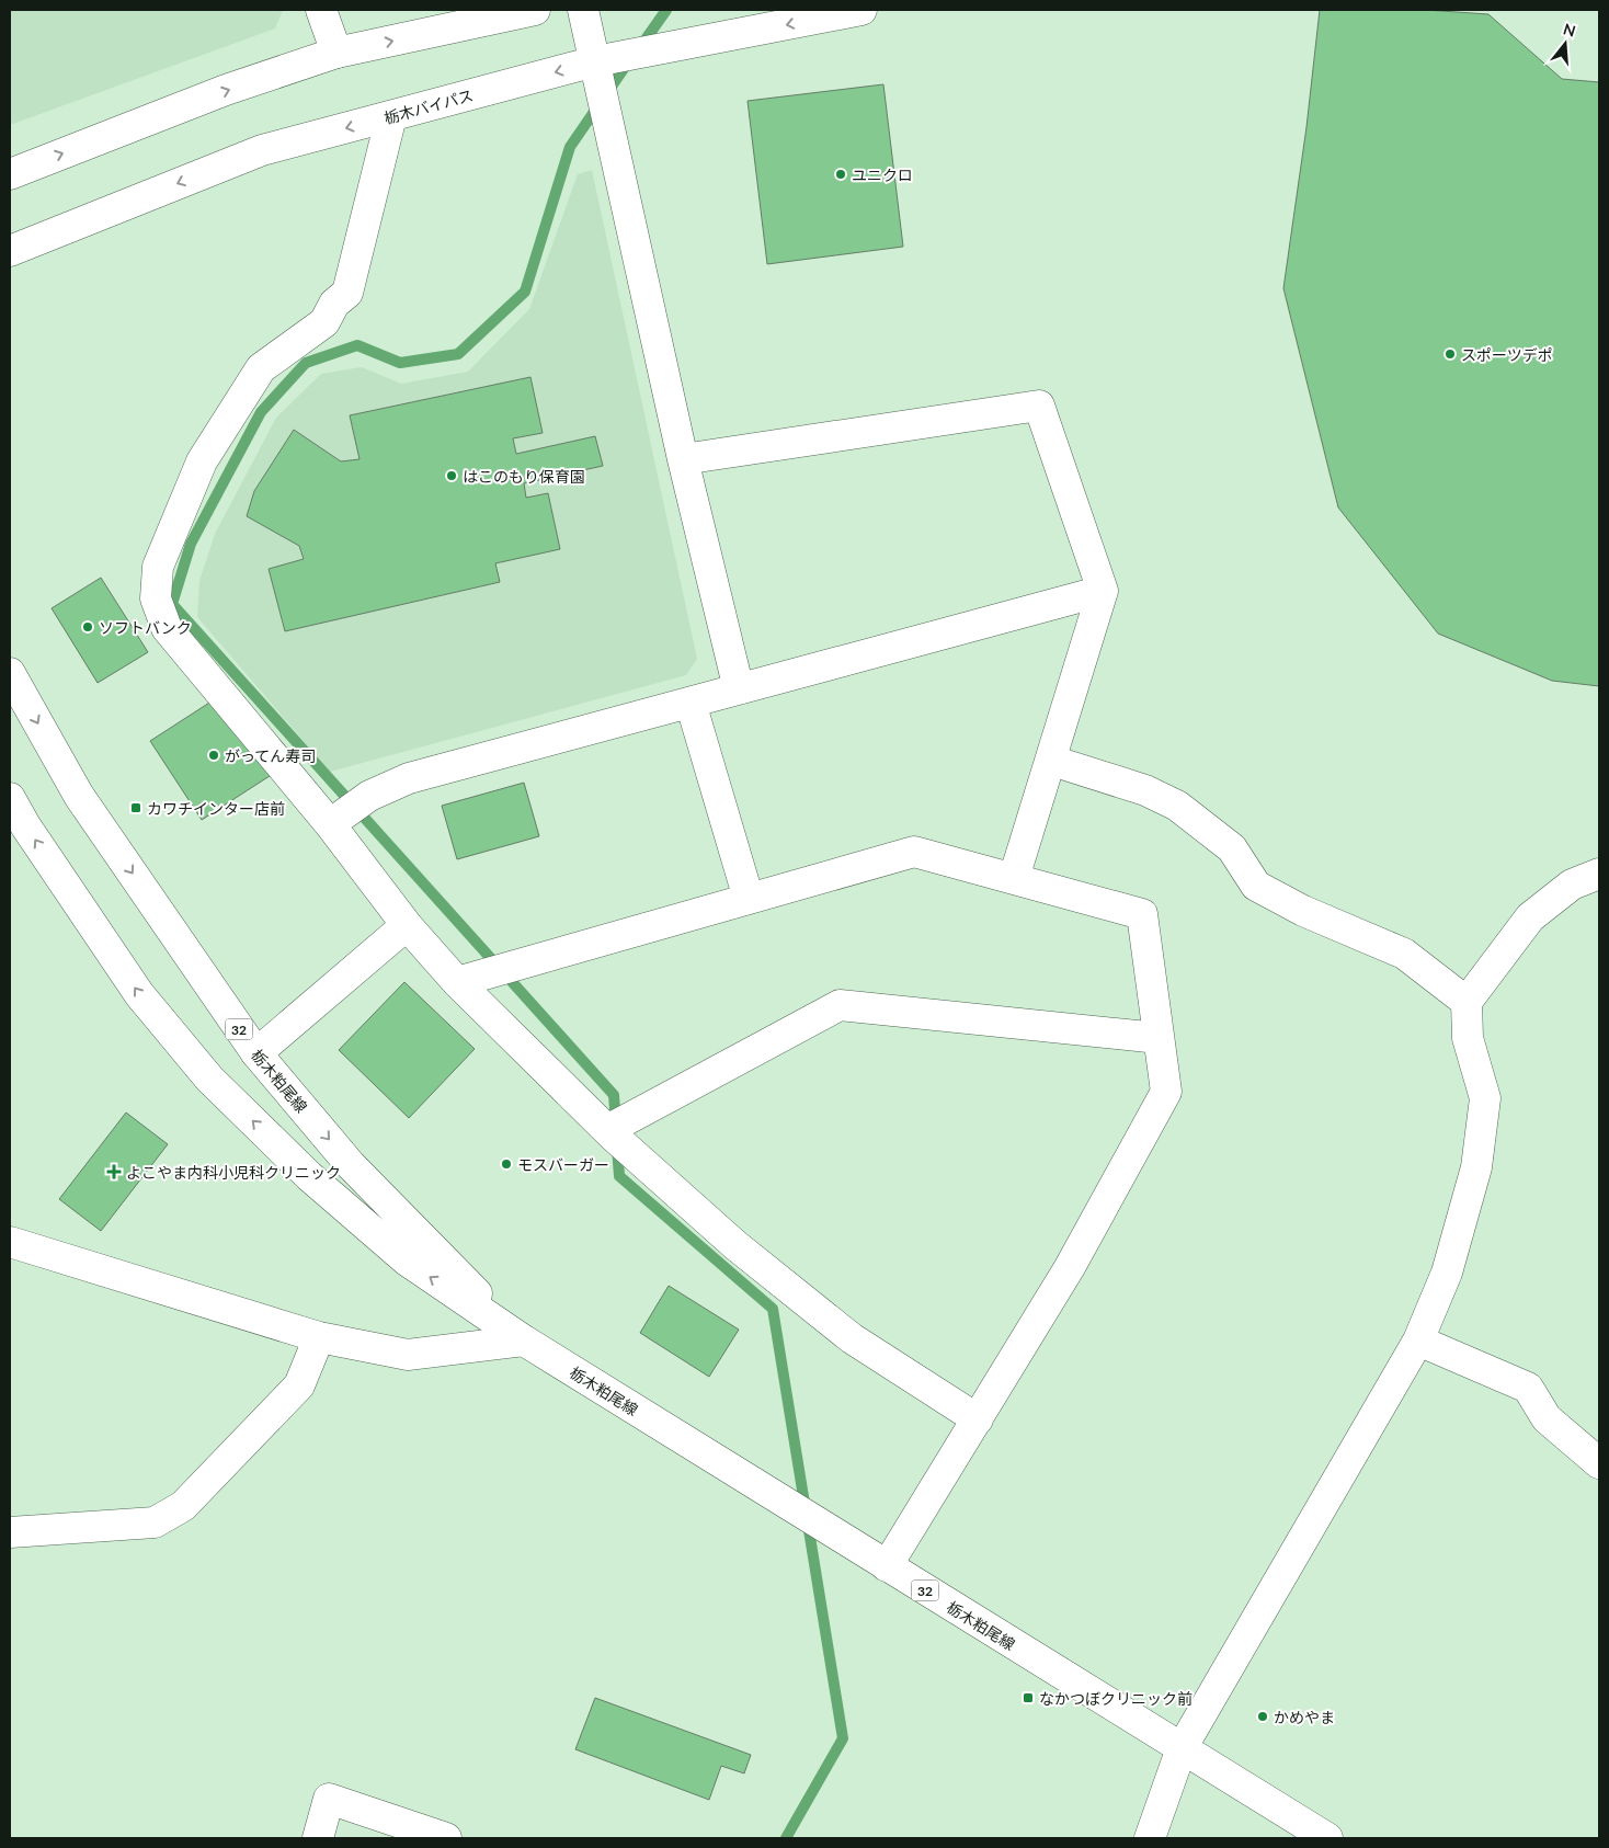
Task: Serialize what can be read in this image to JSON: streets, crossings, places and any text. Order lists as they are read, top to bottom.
{
  "streets": {
    "street": ["栃木バイパス", "32", "栃木粕尾線"]
  },
  "places": {
    "other": [
      "ユニクロ",
      "スポーツデポ",
      "はこのもり保育園",
      "ソフトバンク",
      "がってん寿司",
      "モスバーガー",
      "かめやま"
    ],
    "transit": ["カワチインター店前", "なかつぼクリニック前"],
    "health": ["よこやま内科小児科クリニック"]
  },
  "north": "top"
}
